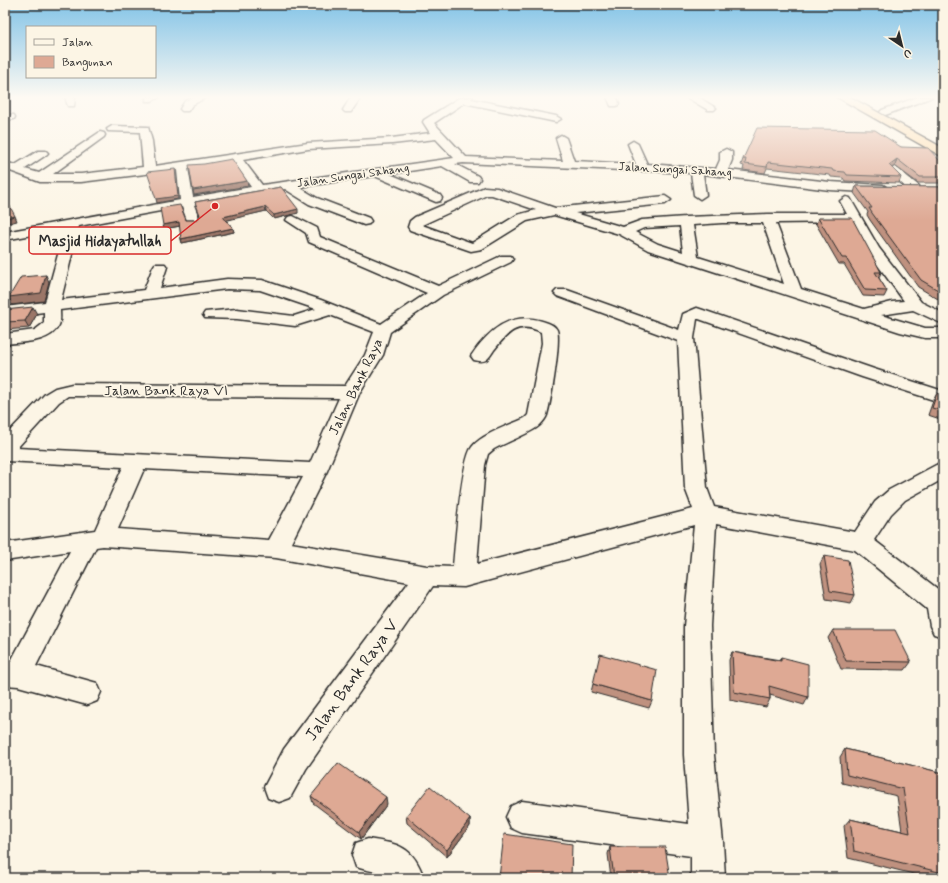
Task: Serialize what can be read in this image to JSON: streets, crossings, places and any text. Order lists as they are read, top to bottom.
{
  "streets": {
    "street": [
      "Jalan Sungai Sahang",
      "Jalan Bank Raya",
      "Jalan Bank Raya VI",
      "Jalan Bank Raya V"
    ]
  },
  "crossings": [
    ["Jalan Bank Raya", "Jalan Bank Raya VI"]
  ],
  "places": ["Masjid Hidayatullah"],
  "legend": ["Jalan", "Bangunan"],
  "north": "bottom right"
}
